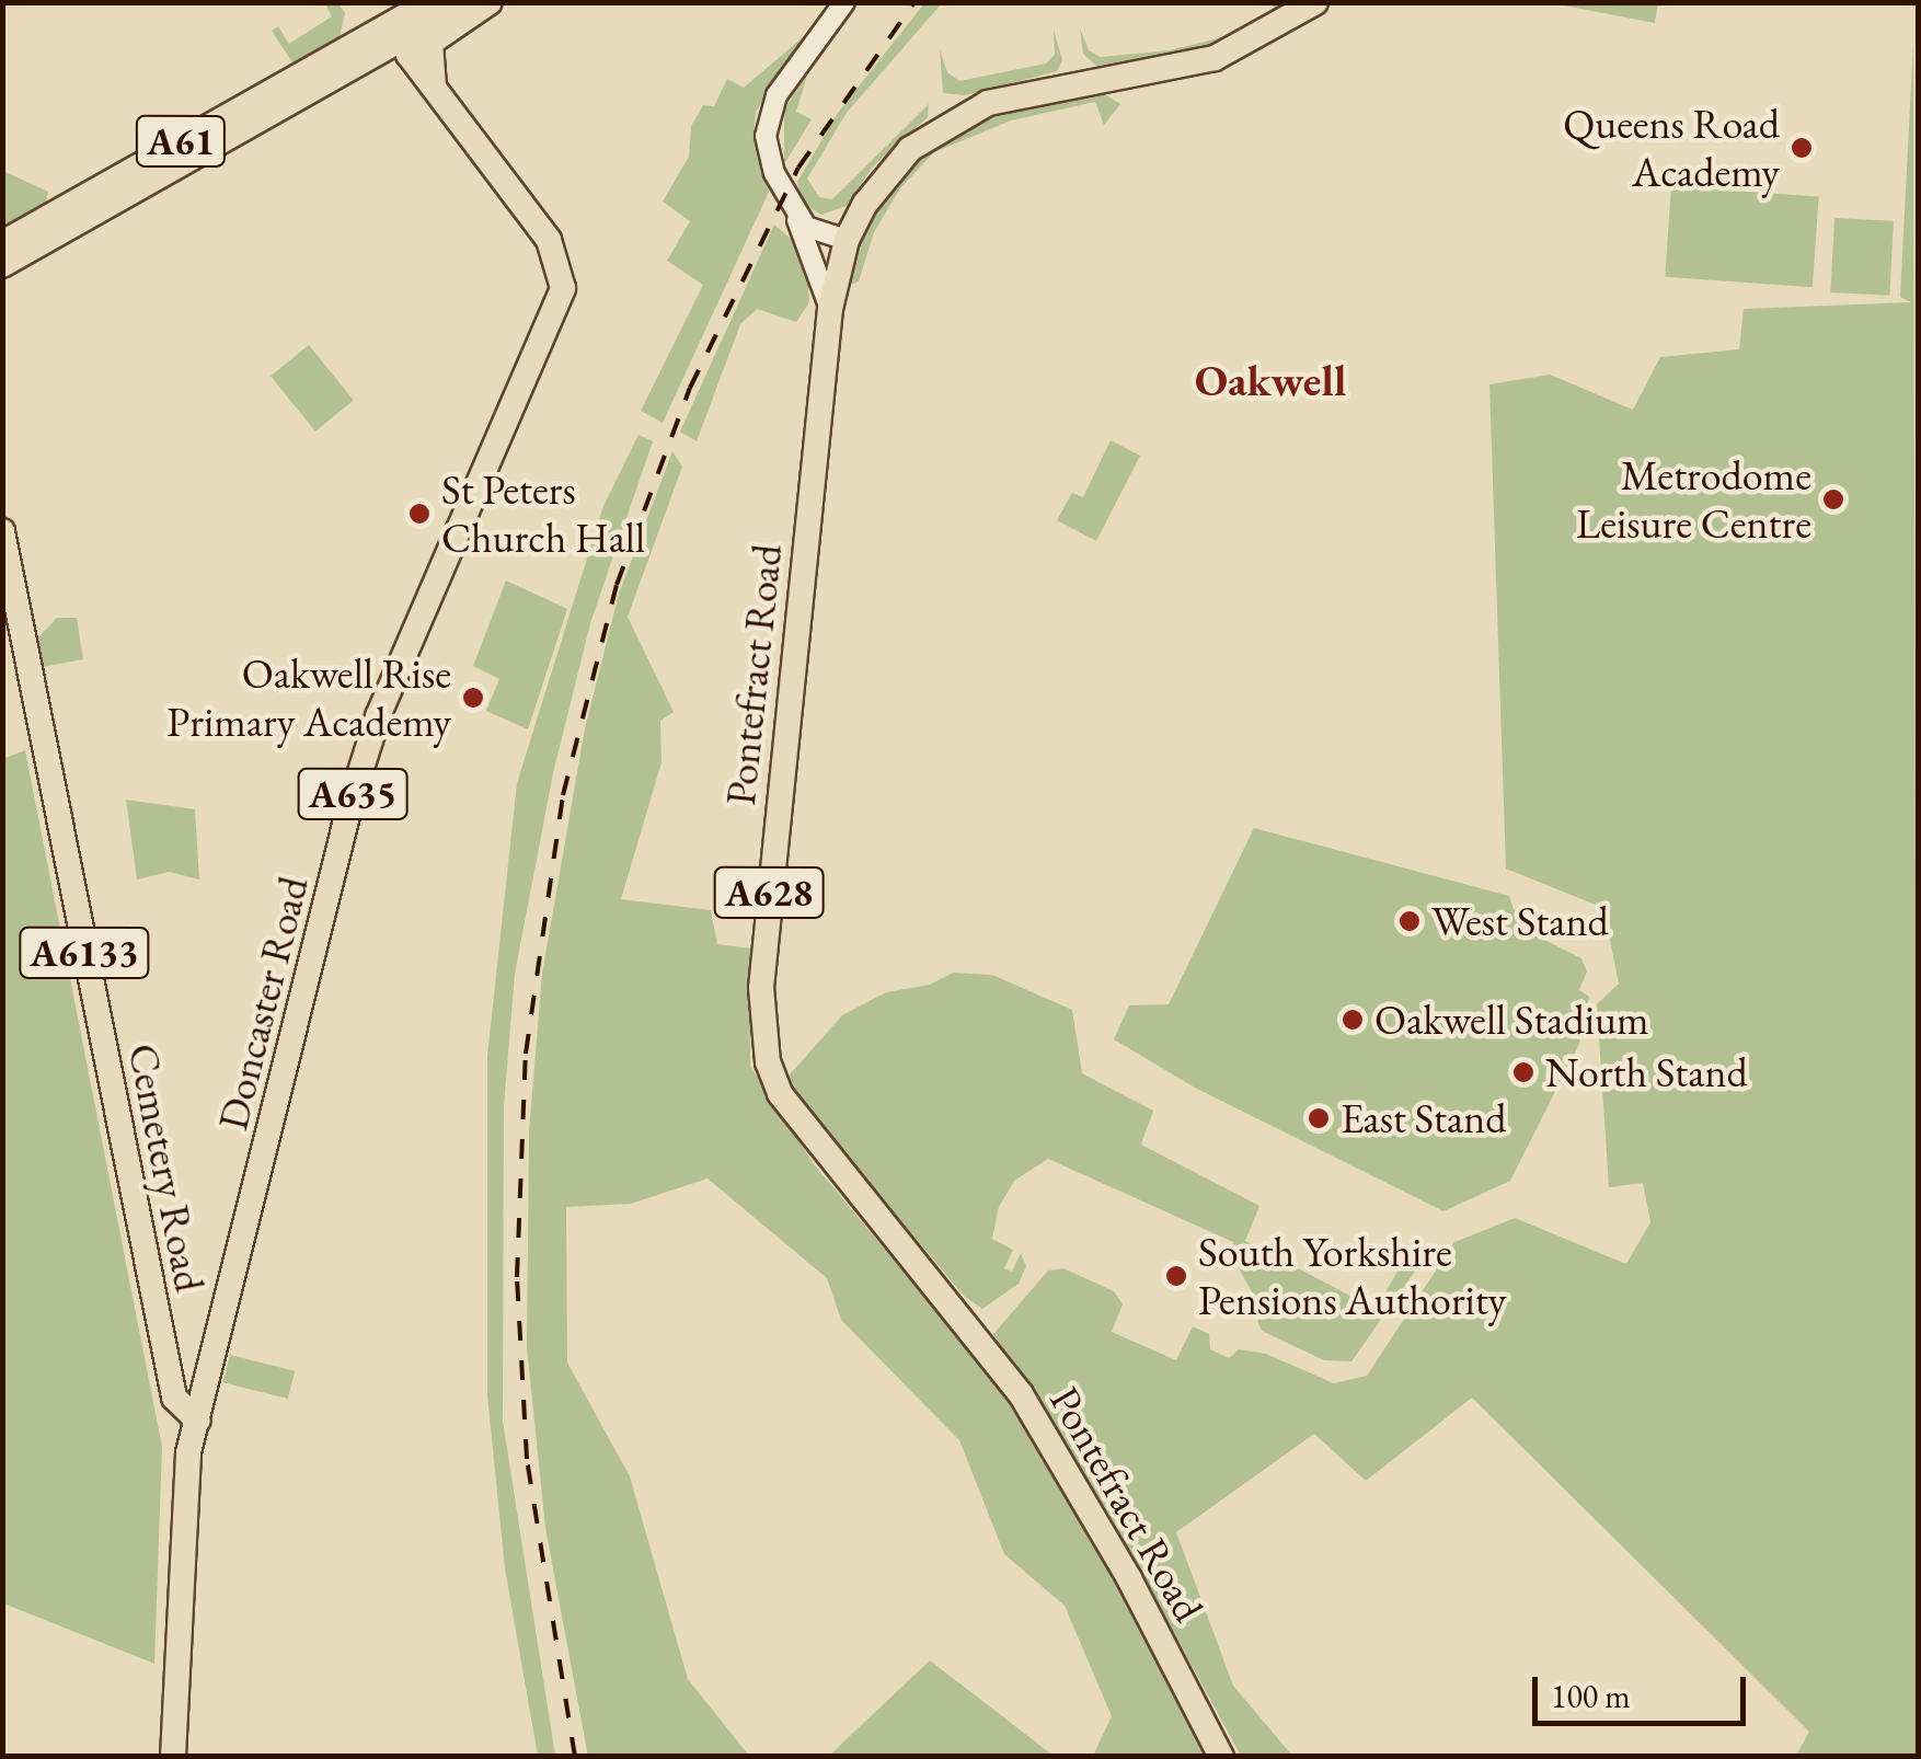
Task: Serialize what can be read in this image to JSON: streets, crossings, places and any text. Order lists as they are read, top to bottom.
{
  "streets": {
    "highway": [
      "A61",
      "Pontefract Road",
      "A635",
      "A628",
      "A6133",
      "Doncaster Road",
      "Cemetery Road"
    ]
  },
  "crossings": [
    ["A61", "Doncaster Road"],
    ["A6133", "Doncaster Road"],
    ["A6133", "Cemetery Road"]
  ],
  "districts": ["Oakwell"],
  "places": [
    "Queens Road Academy",
    "Metrodome Leisure Centre",
    "St Peters Church Hall",
    "Oakwell Rise Primary Academy",
    "West Stand",
    "Oakwell Stadium",
    "North Stand",
    "East Stand",
    "South Yorkshire Pensions Authority"
  ],
  "scale_bar": "100 m"
}
